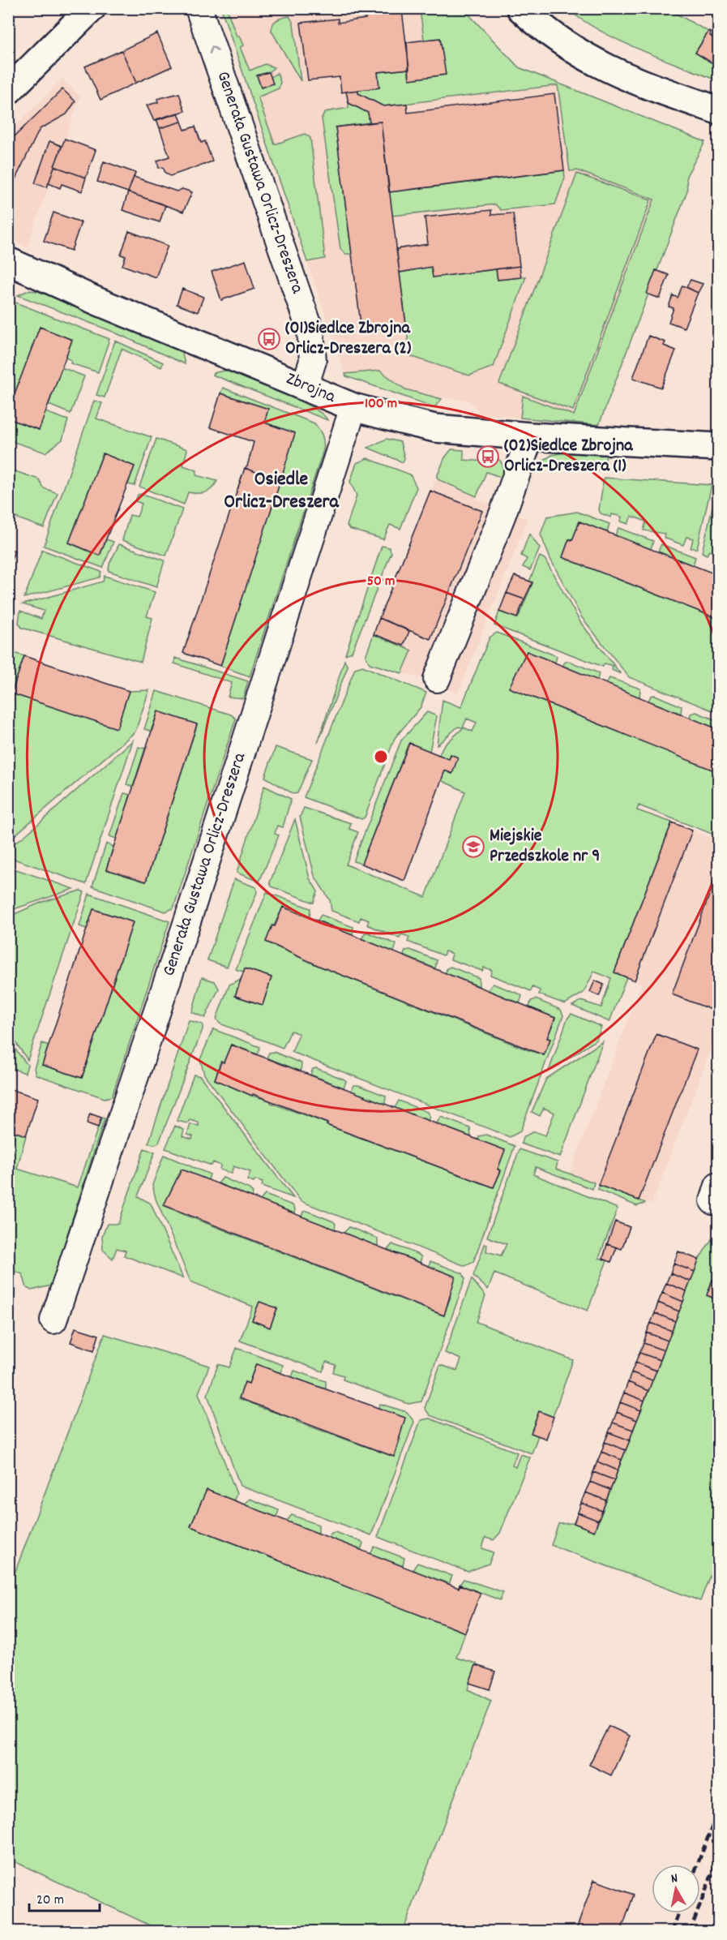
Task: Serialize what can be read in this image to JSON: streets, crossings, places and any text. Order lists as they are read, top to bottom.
{
  "streets": {
    "street": ["Generała Gustawa Orlicz-Dreszera", "Zbrojna"]
  },
  "crossings": [
    ["Generała Gustawa Orlicz-Dreszera", "Zbrojna"]
  ],
  "districts": ["Osiedle Orlicz-Dreszera"],
  "places": {
    "bus stop": ["(01)Siedlce Zbrojna Orlicz-Dreszera (2)", "(02)Siedlce Zbrojna Orlicz-Dreszera (1)"],
    "school or university": ["Miejskie Przedszkole nr 9"]
  },
  "scale_bar": "20 m",
  "north": "top",
  "rings": ["100 m", "50 m"]
}
